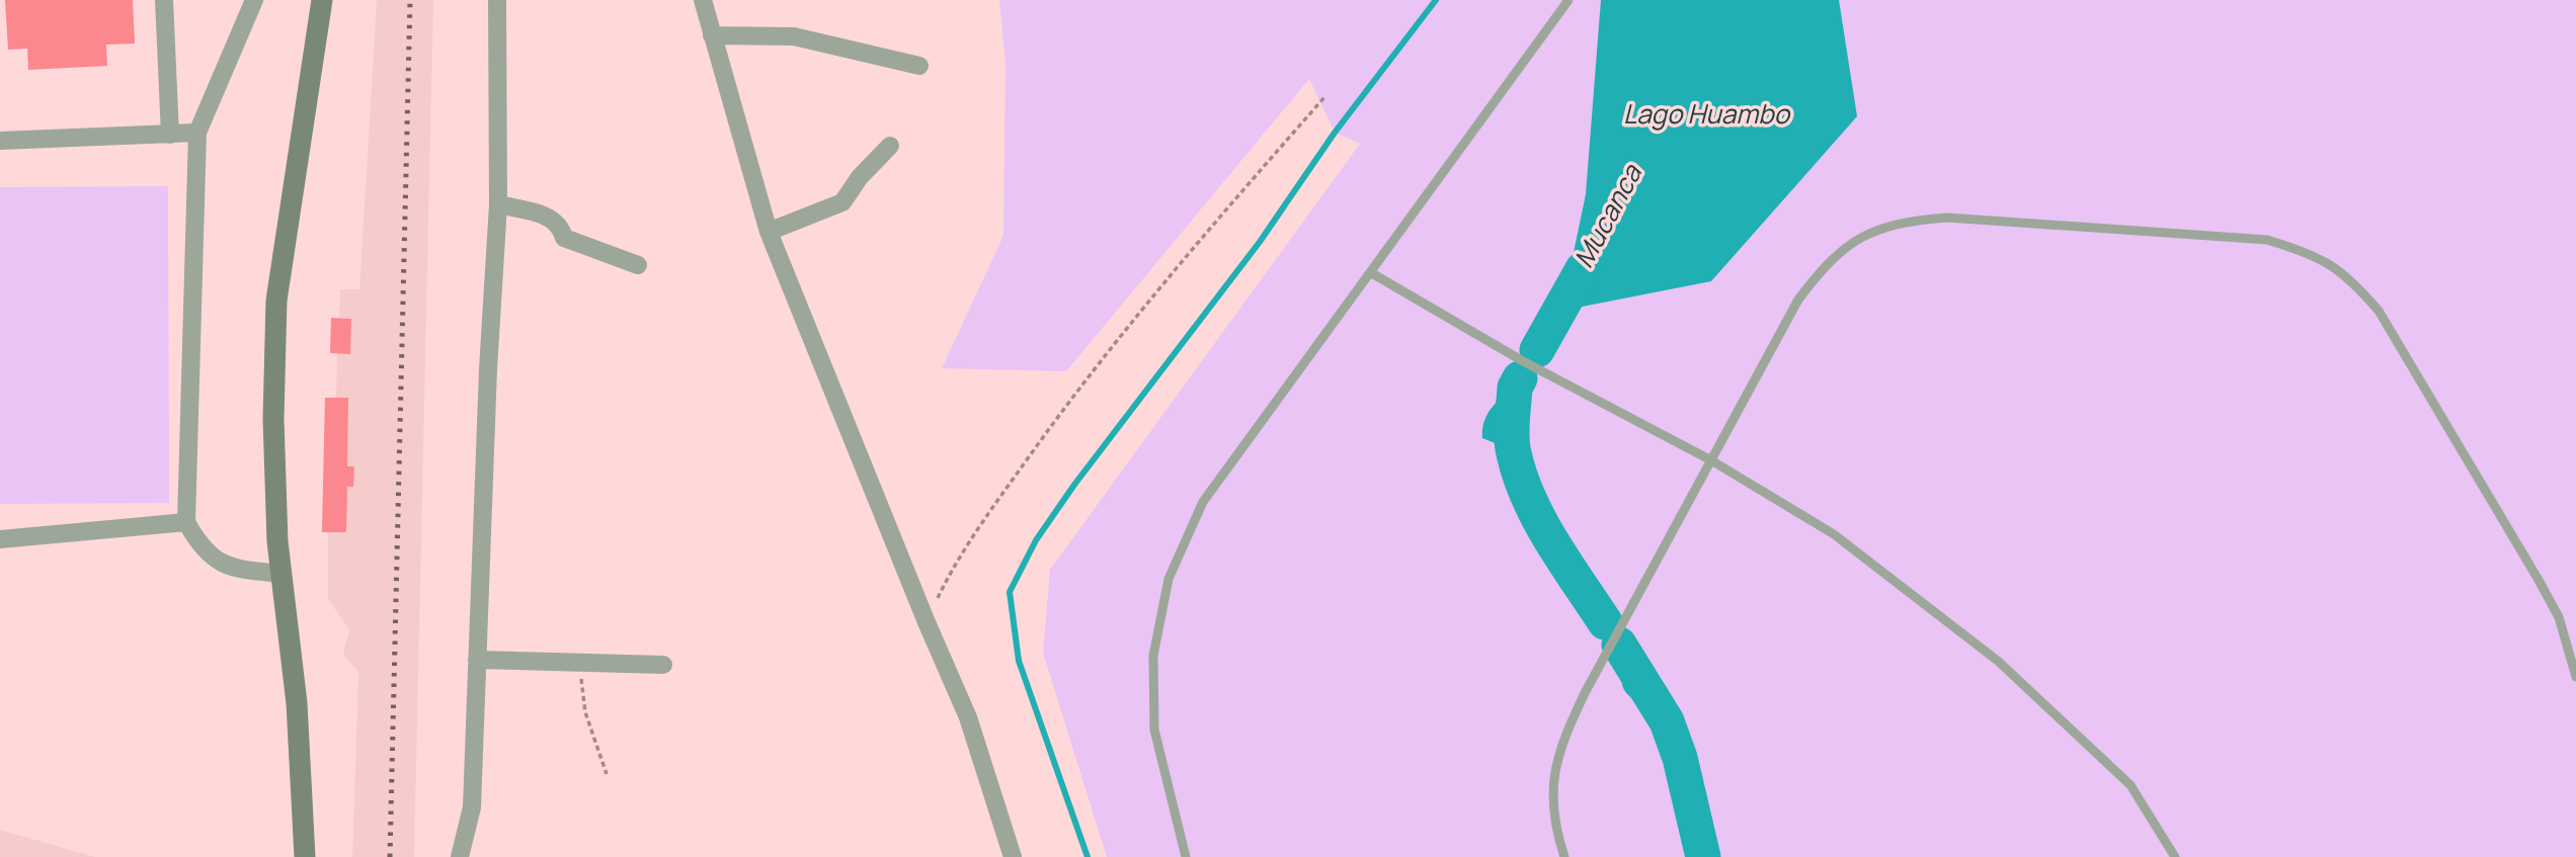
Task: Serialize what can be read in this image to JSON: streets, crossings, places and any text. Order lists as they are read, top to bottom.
{
  "water": ["Lago Huambo", "Mucanca"]
}
